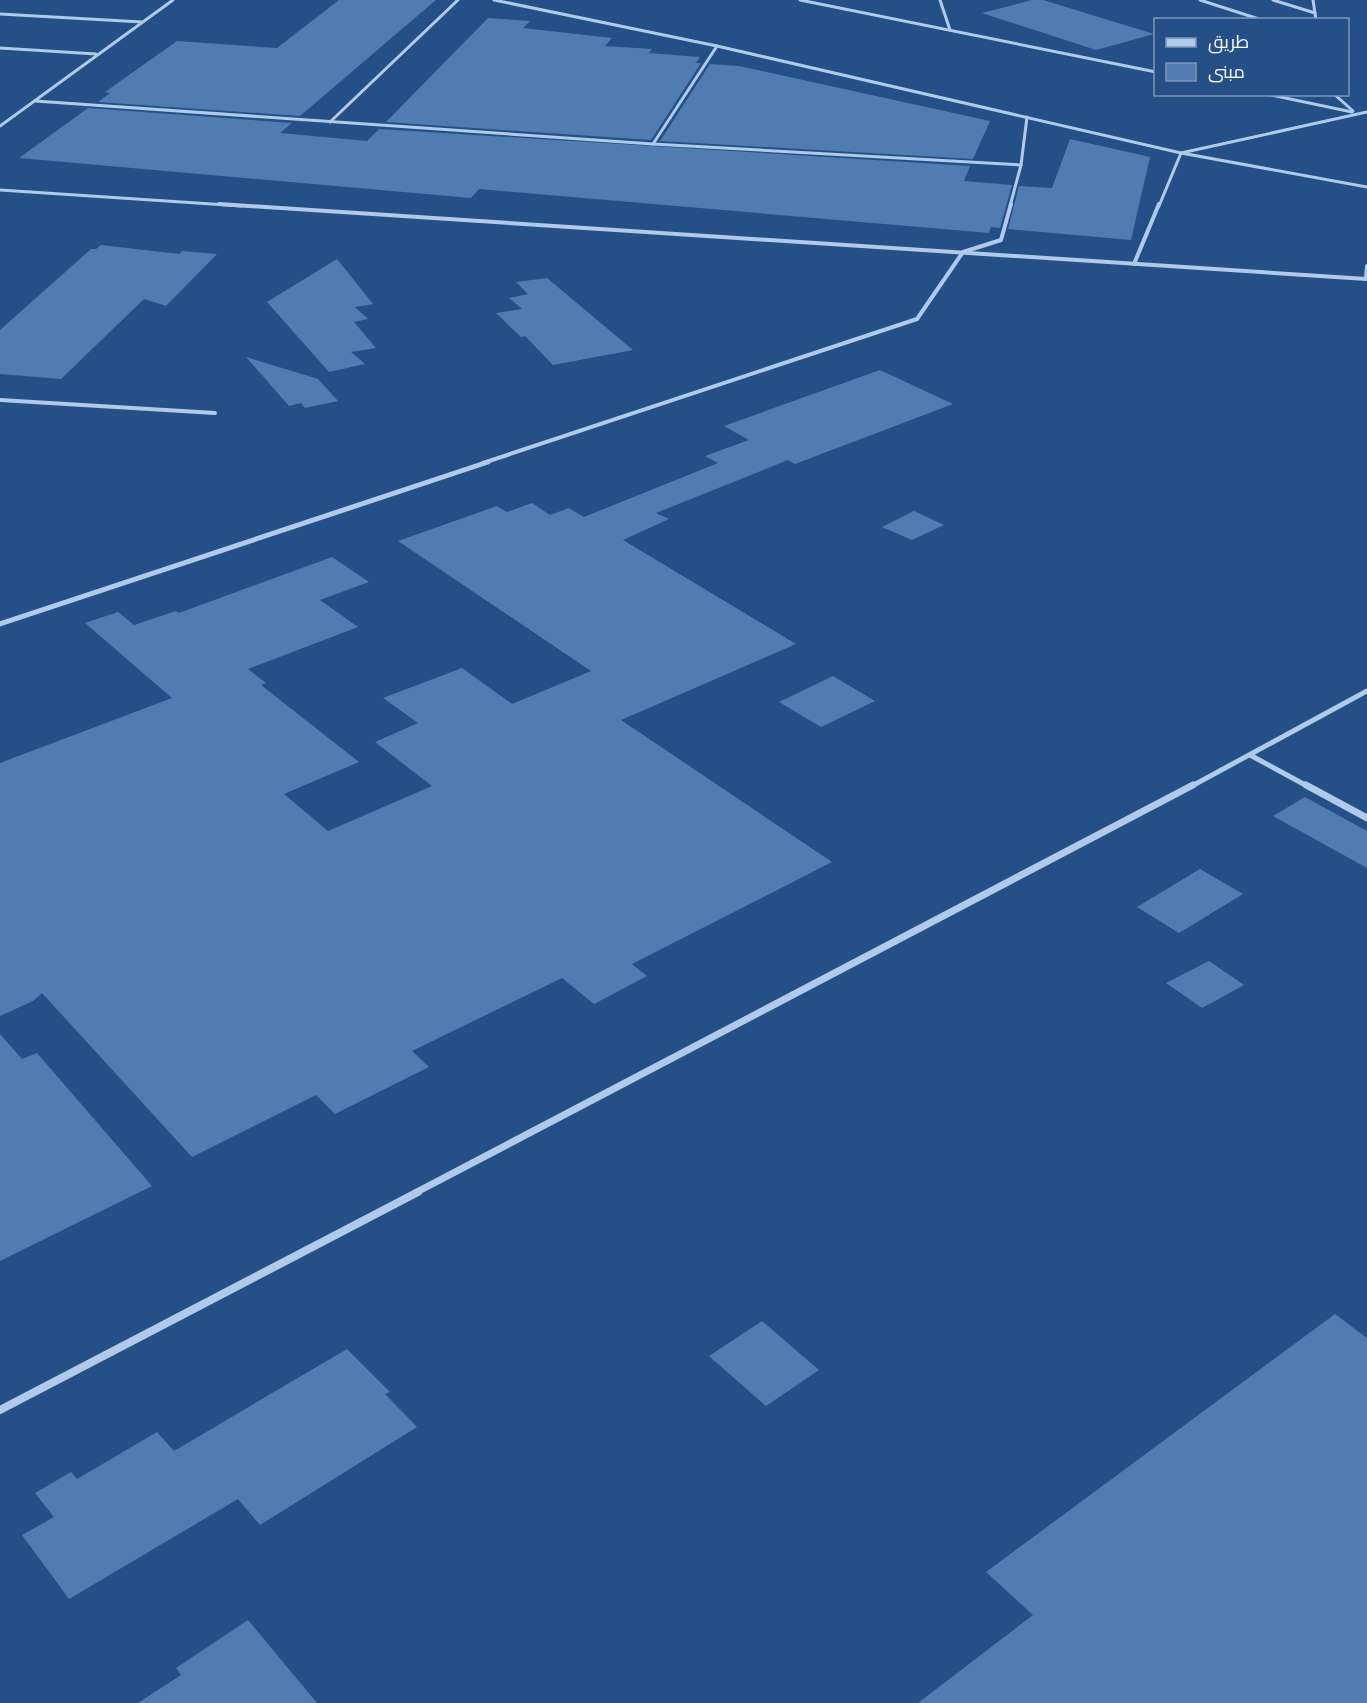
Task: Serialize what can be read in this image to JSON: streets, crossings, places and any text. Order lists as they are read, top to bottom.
{
  "legend": ["طريق", "مبنى"]
}
